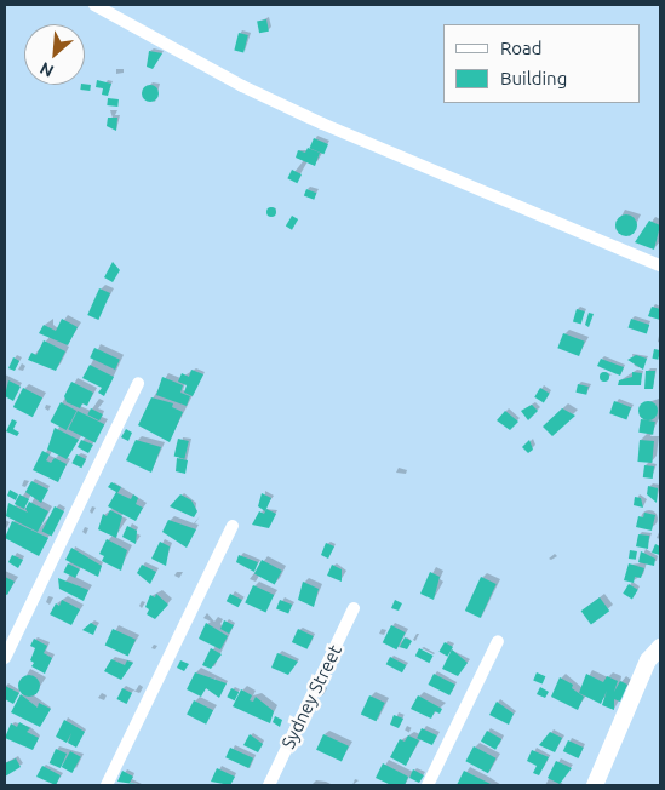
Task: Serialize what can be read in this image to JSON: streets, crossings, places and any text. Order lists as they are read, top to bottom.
{
  "streets": {
    "street": ["Sydney Street"]
  },
  "legend": ["Road", "Building"],
  "north": "bottom left"
}
